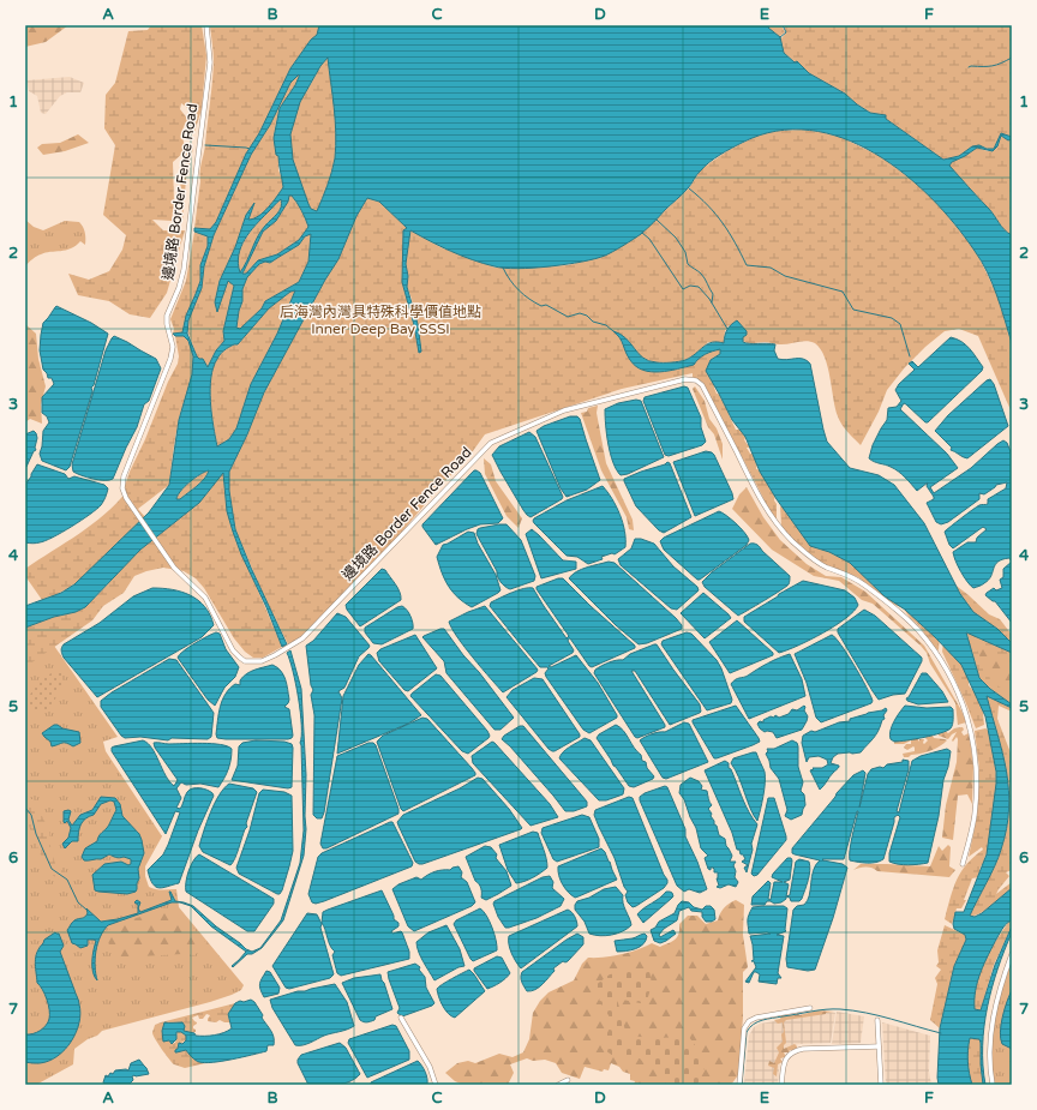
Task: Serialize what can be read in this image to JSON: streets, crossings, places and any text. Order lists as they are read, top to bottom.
{
  "streets": {
    "street": ["邊境路 Border Fence Road"]
  },
  "parks": ["后海灣內灣具特殊科學價值地點 Inner Deep Bay SSSI"],
  "grid": {
    "columns": [
      "A",
      "B",
      "C",
      "D",
      "E",
      "F"
    ],
    "rows": [
      "1",
      "2",
      "3",
      "4",
      "5",
      "6",
      "7"
    ]
  }
}
